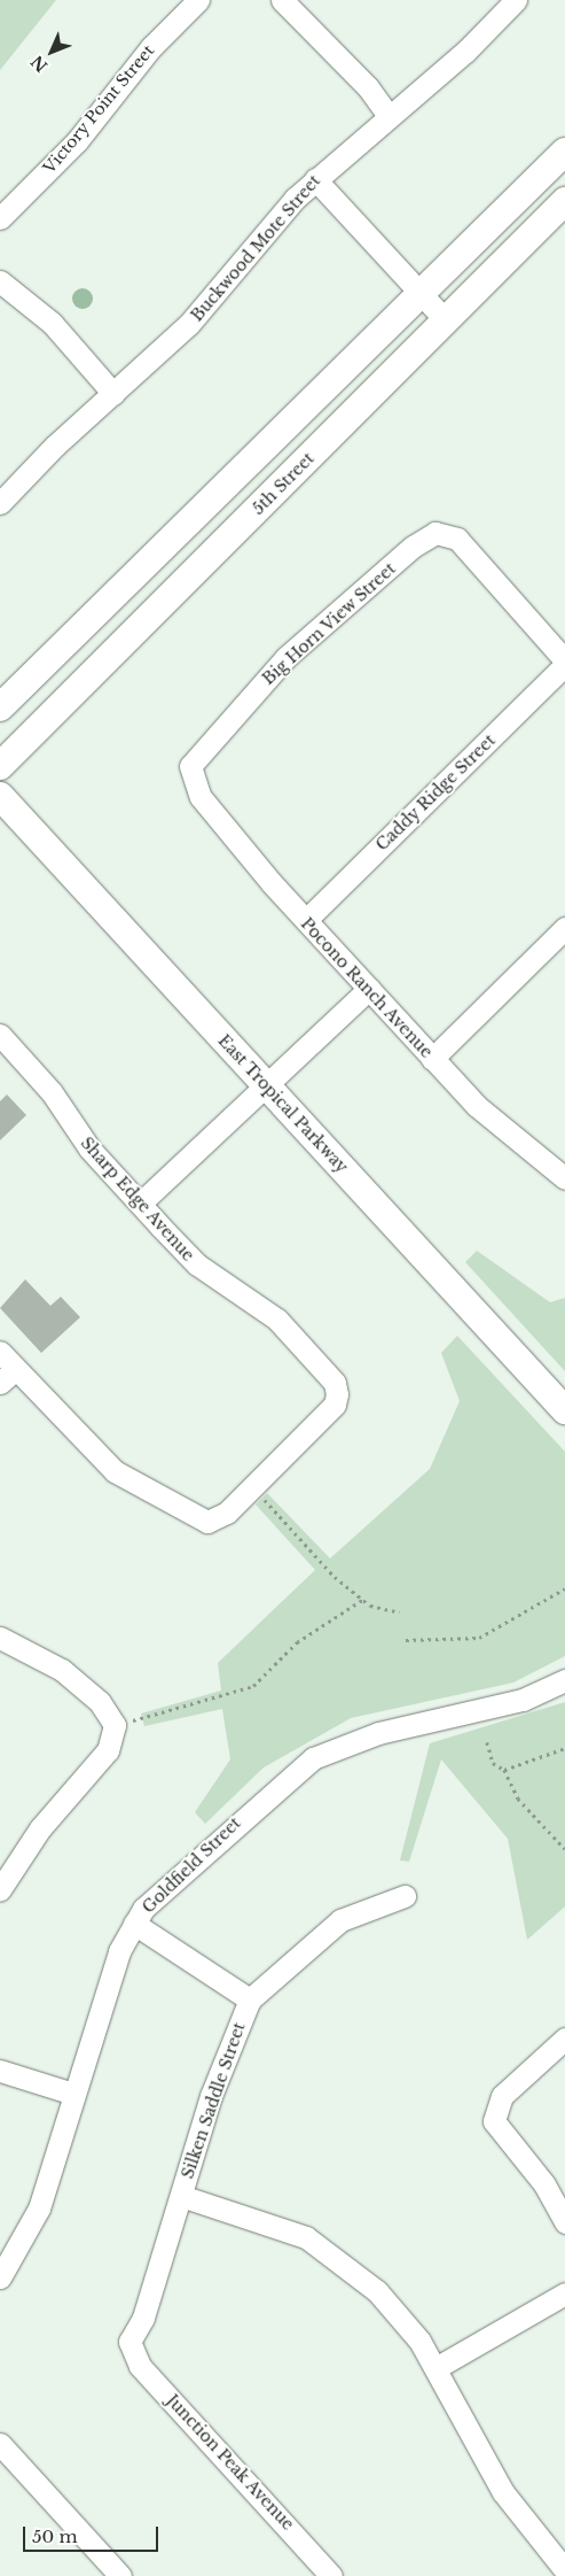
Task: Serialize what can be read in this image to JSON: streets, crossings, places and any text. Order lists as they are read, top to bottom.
{
  "streets": {
    "main road": ["5th Street", "East Tropical Parkway"],
    "street": [
      "Victory Point Street",
      "Buckwood Mote Street",
      "Big Horn View Street",
      "Caddy Ridge Street",
      "Pocono Ranch Avenue",
      "Sharp Edge Avenue",
      "Goldfield Street",
      "Silken Saddle Street",
      "Junction Peak Avenue"
    ]
  },
  "crossings": [
    ["Big Horn View Street", "Pocono Ranch Avenue"],
    ["Caddy Ridge Street", "Pocono Ranch Avenue"],
    ["Silken Saddle Street", "Junction Peak Avenue"]
  ],
  "scale_bar": "50 m",
  "north": "bottom left"
}
